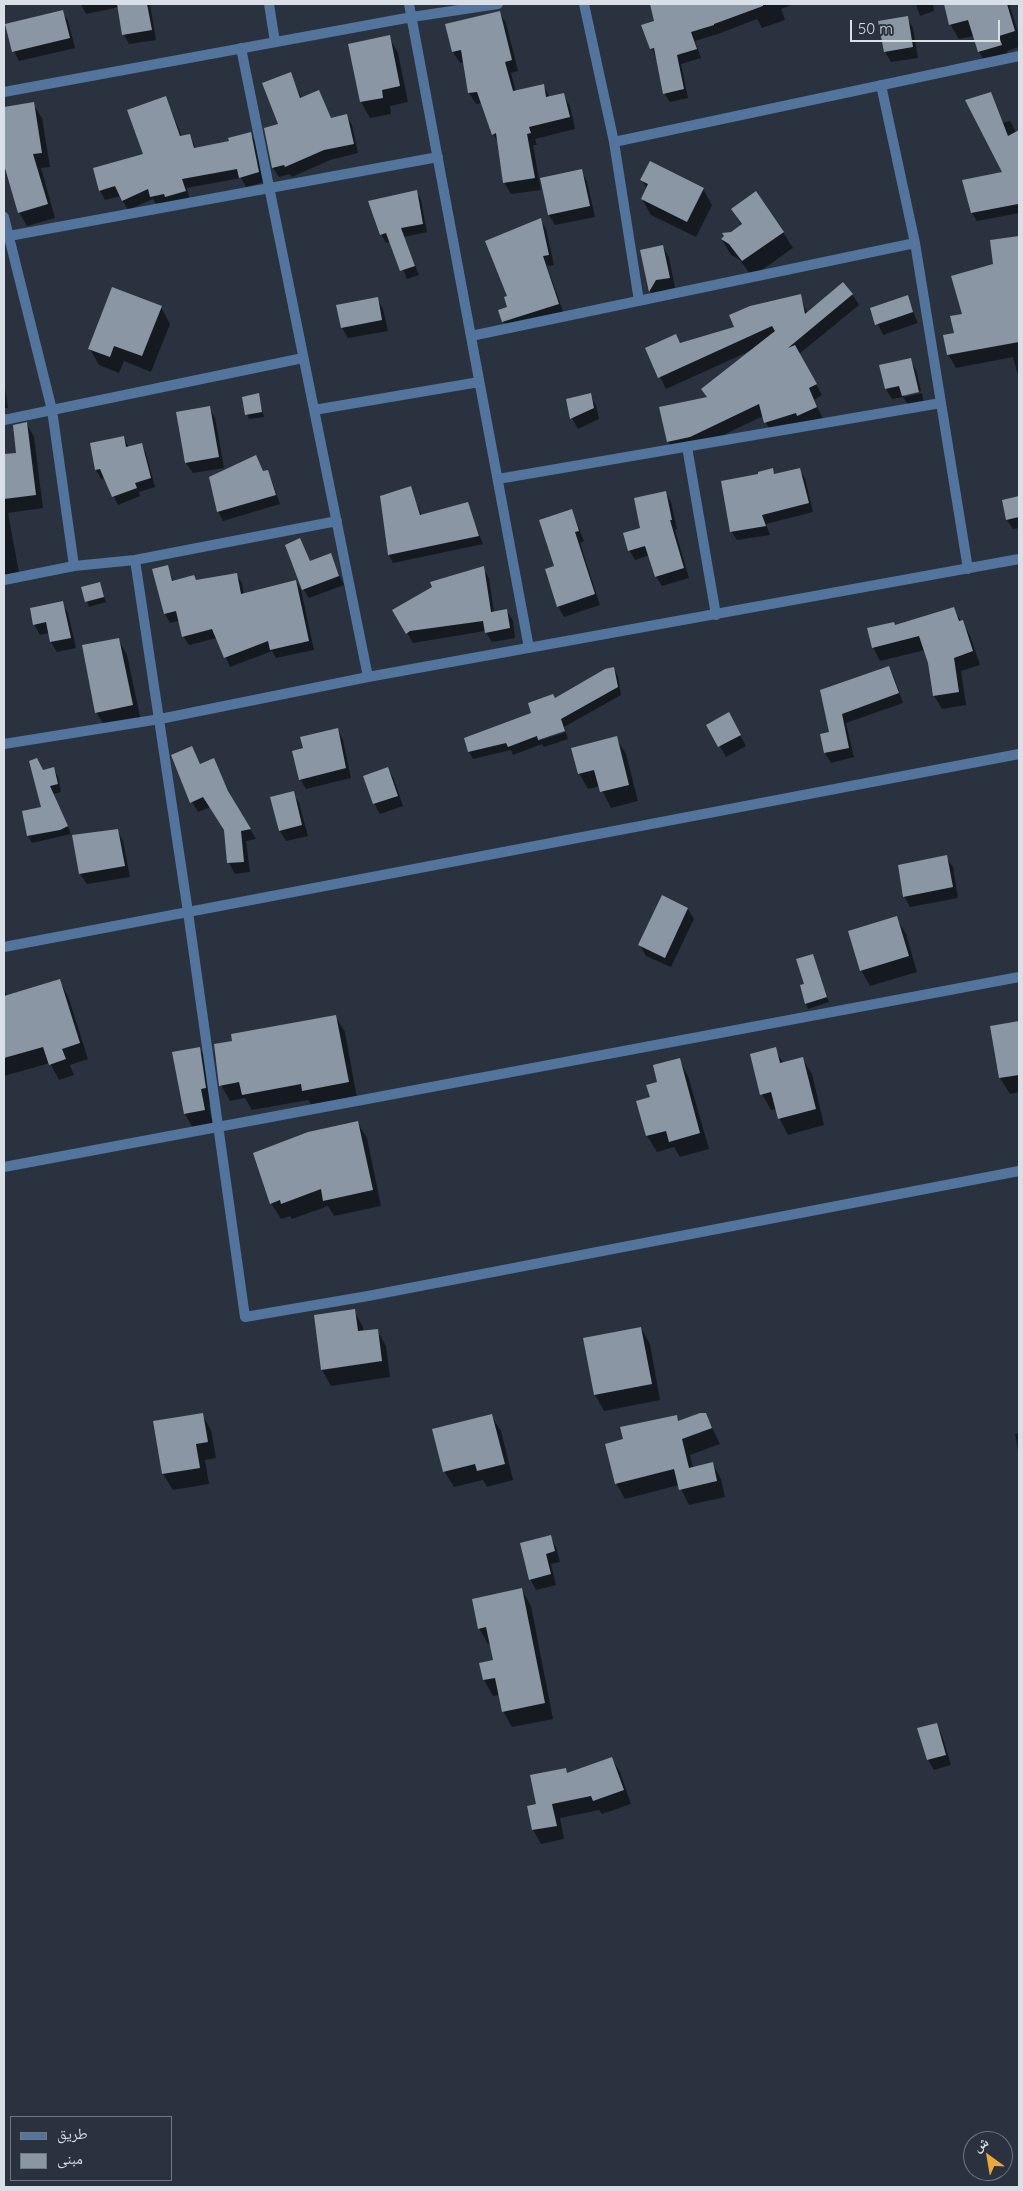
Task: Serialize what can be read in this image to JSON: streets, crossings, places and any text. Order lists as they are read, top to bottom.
{
  "legend": ["طريق", "مبنى"],
  "scale_bar": "50 m",
  "north": "top left"
}
